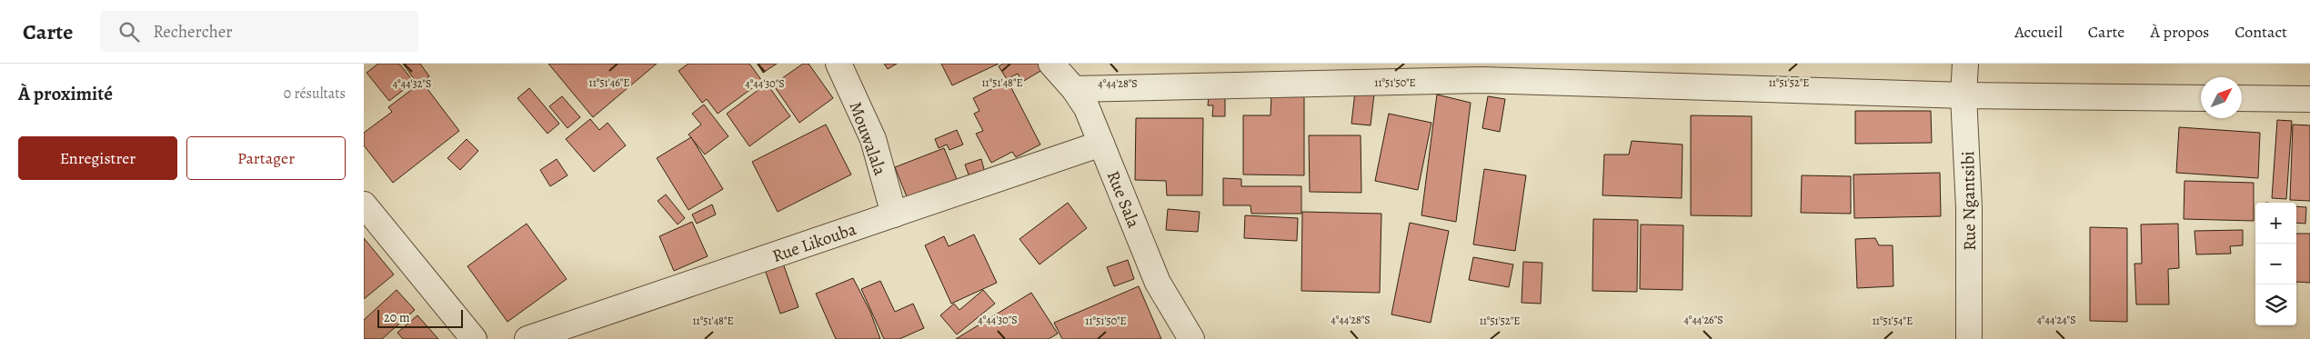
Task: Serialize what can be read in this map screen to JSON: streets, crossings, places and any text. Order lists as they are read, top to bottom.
{
  "streets": {
    "street": [
      "Mouwalala",
      "Rue Sala",
      "Rue Ngantsibi",
      "Rue Likouba"
    ]
  },
  "crossings": [
    ["Mouwalala", "Rue Likouba"],
    ["Rue Sala", "Rue Likouba"]
  ],
  "scale_bar": "20 m",
  "north": "top right",
  "page": {
    "header": "Carte",
    "search": "Rechercher",
    "nav": [
      "Accueil",
      "Carte",
      "À propos",
      "Contact"
    ],
    "heading": ["À proximité", "0 résultats"],
    "buttons": ["Enregistrer", "Partager"],
    "map_buttons": ["+", "−"],
    "scale": "20 m"
  },
  "coordinates": [
    "11°51'48\"E",
    "11°51'52\"E",
    "11°51'46\"E",
    "11°51'50\"E",
    "4°44'32\"S",
    "4°44'30\"S",
    "4°44'28\"S",
    "4°44'26\"S",
    "4°44'24\"S",
    "11°51'54\"E"
  ]
}
